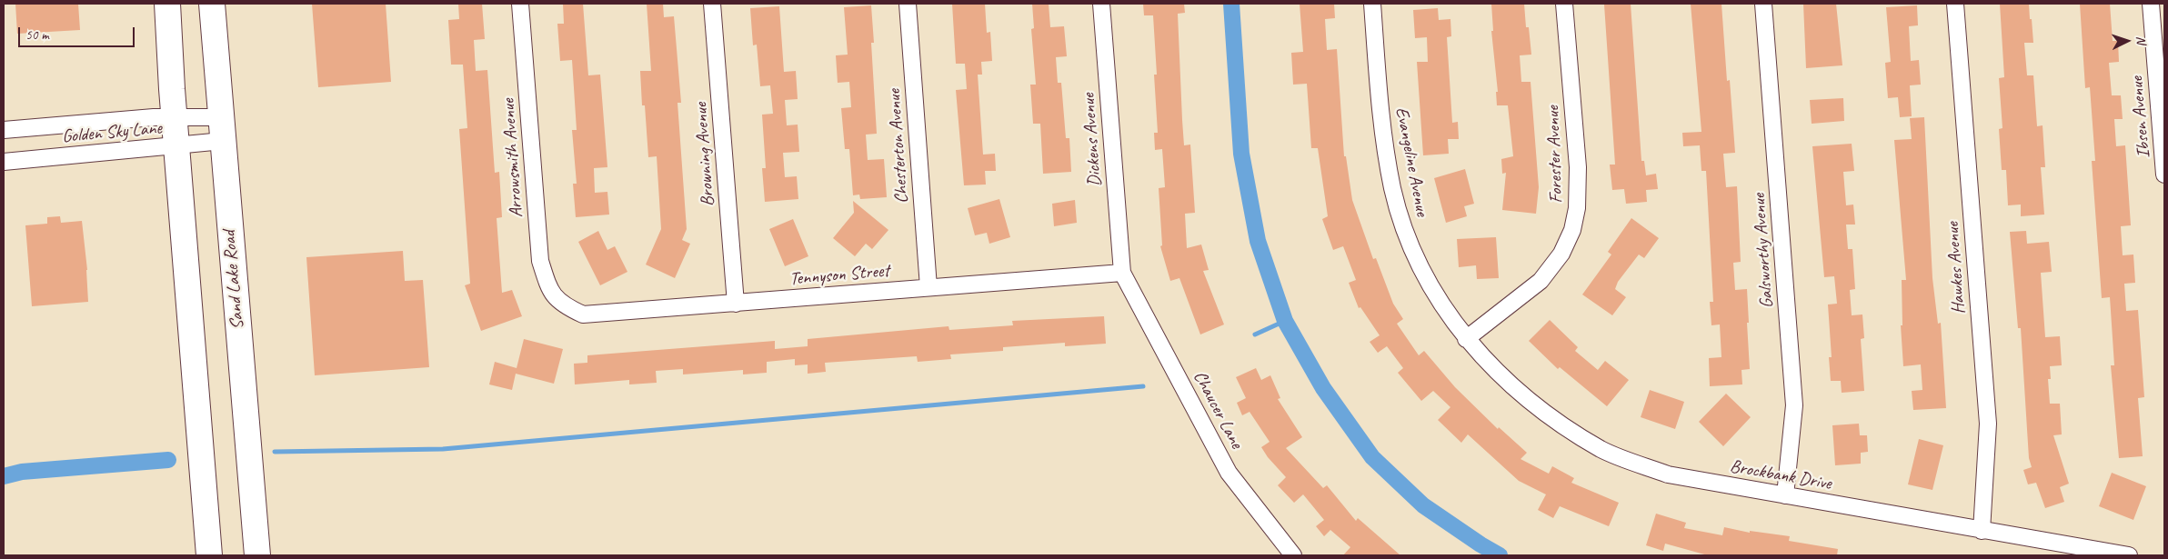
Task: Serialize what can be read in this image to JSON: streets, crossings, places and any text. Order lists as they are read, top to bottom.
{
  "streets": {
    "main road": ["Sand Lake Road"],
    "street": [
      "Ibsen Avenue",
      "Golden Sky Lane",
      "Dickens Avenue",
      "Chesterton Avenue",
      "Browning Avenue",
      "Forester Avenue",
      "Arrowsmith Avenue",
      "Evangeline Avenue",
      "Galsworthy Avenue",
      "Hawkes Avenue",
      "Tennyson Street",
      "Chaucer Lane",
      "Brockbank Drive"
    ]
  },
  "crossings": [
    ["Golden Sky Lane", "Sand Lake Road"],
    ["Dickens Avenue", "Tennyson Street"],
    ["Dickens Avenue", "Chaucer Lane"],
    ["Chesterton Avenue", "Tennyson Street"],
    ["Browning Avenue", "Tennyson Street"],
    ["Forester Avenue", "Evangeline Avenue"],
    ["Forester Avenue", "Brockbank Drive"],
    ["Arrowsmith Avenue", "Tennyson Street"],
    ["Evangeline Avenue", "Brockbank Drive"],
    ["Galsworthy Avenue", "Brockbank Drive"],
    ["Hawkes Avenue", "Brockbank Drive"],
    ["Tennyson Street", "Chaucer Lane"]
  ],
  "scale_bar": "50 m",
  "north": "right"
}
